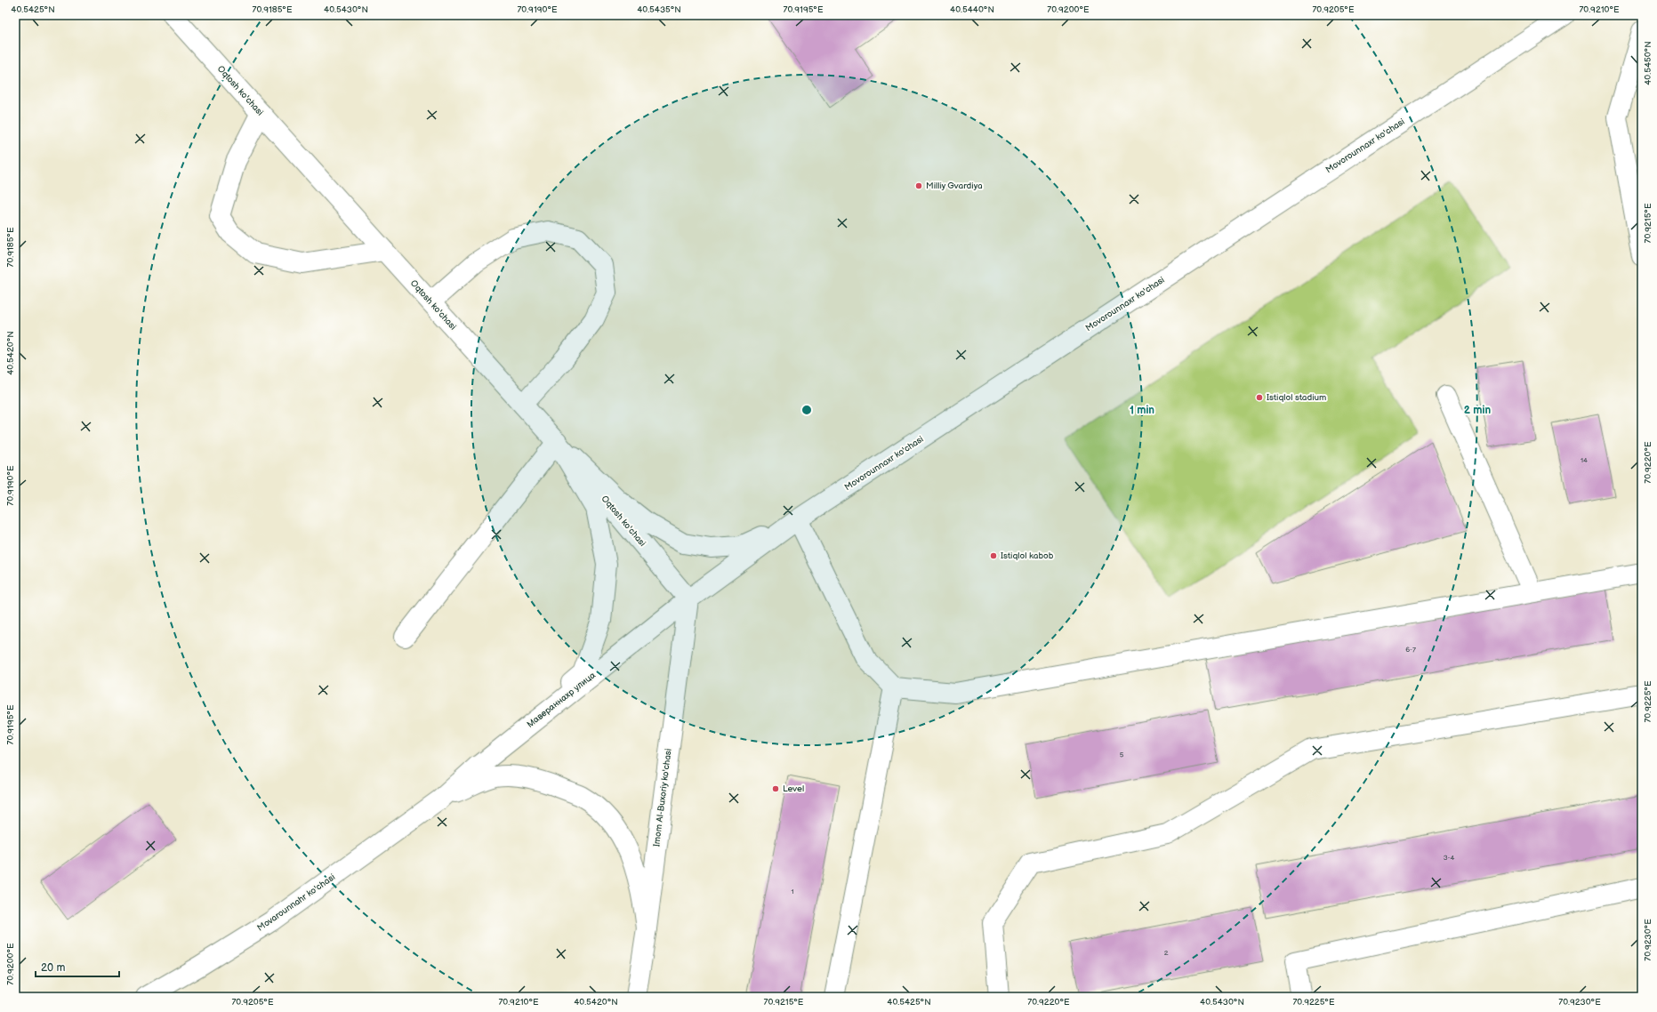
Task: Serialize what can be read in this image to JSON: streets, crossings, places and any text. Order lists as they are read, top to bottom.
{
  "streets": {
    "main road": [
      "Oqtosh ko'chasi",
      "Movorounnaxr ko'chasi",
      "Мавераннахр улица",
      "Imom Al-Buxoriy ko'chasi",
      "Movarounnahr ko'chasi"
    ]
  },
  "crossings": [
    ["Oqtosh ko'chasi", "Movorounnaxr ko'chasi"],
    ["Oqtosh ko'chasi", "Мавераннахр улица"],
    ["Oqtosh ko'chasi", "Imom Al-Buxoriy ko'chasi"],
    ["Movorounnaxr ko'chasi", "Мавераннахр улица"],
    ["Movorounnaxr ko'chasi", "Imom Al-Buxoriy ko'chasi"],
    ["Мавераннахр улица", "Imom Al-Buxoriy ko'chasi"]
  ],
  "places": [
    "Milliy Gvardiya",
    "Istiqlol stadium",
    "Istiqlol kabob",
    "Level"
  ],
  "house_numbers": [
    "14",
    "6-7",
    "5",
    "3-4",
    "1",
    "2"
  ],
  "scale_bar": "20 m",
  "coordinates": [
    "40.5425°N",
    "70.9185°E",
    "40.5430°N",
    "70.9190°E",
    "40.5435°N",
    "70.9195°E",
    "40.5440°N",
    "70.9200°E",
    "70.9205°E",
    "70.9210°E",
    "40.5450°N",
    "70.9215°E",
    "40.5420°N",
    "70.9220°E",
    "70.9225°E",
    "70.9230°E"
  ],
  "rings": ["1 min", "2 min"]
}
